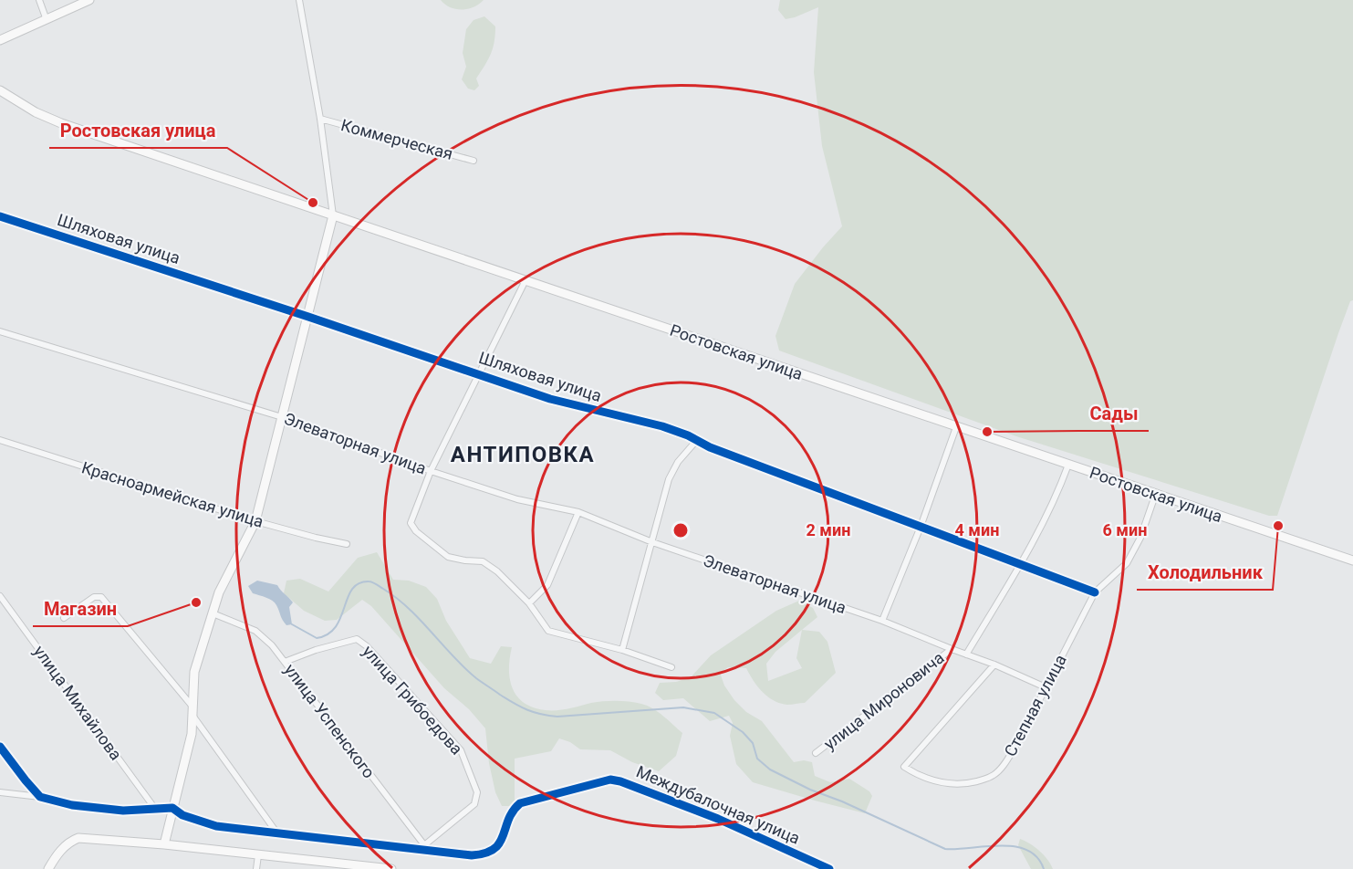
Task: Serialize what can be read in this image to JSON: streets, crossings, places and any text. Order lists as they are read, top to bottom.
{
  "streets": {
    "main road": ["Ростовская улица"],
    "street": [
      "Коммерческая",
      "Шляховая улица",
      "Элеваторная улица",
      "Красноармейская улица",
      "улица Грибоедова",
      "улица Мироновича",
      "улица Михайлова",
      "Степная улица",
      "улица Успенского",
      "Междубалочная улица"
    ]
  },
  "crossings": [
    ["Шляховая улица", "улица Мироновича"],
    ["Шляховая улица", "Степная улица"],
    ["Ростовская улица", "улица Мироновича"],
    ["Ростовская улица", "Степная улица"],
    ["Элеваторная улица", "улица Мироновича"],
    ["Элеваторная улица", "Степная улица"],
    ["улица Грибоедова", "улица Успенского"],
    ["улица Успенского", "Междубалочная улица"]
  ],
  "districts": ["АНТИПОВКА"],
  "places": [
    "Ростовская улица",
    "Сады",
    "Холодильник",
    "Магазин"
  ],
  "rings": ["2 мин", "4 мин", "6 мин"]
}
